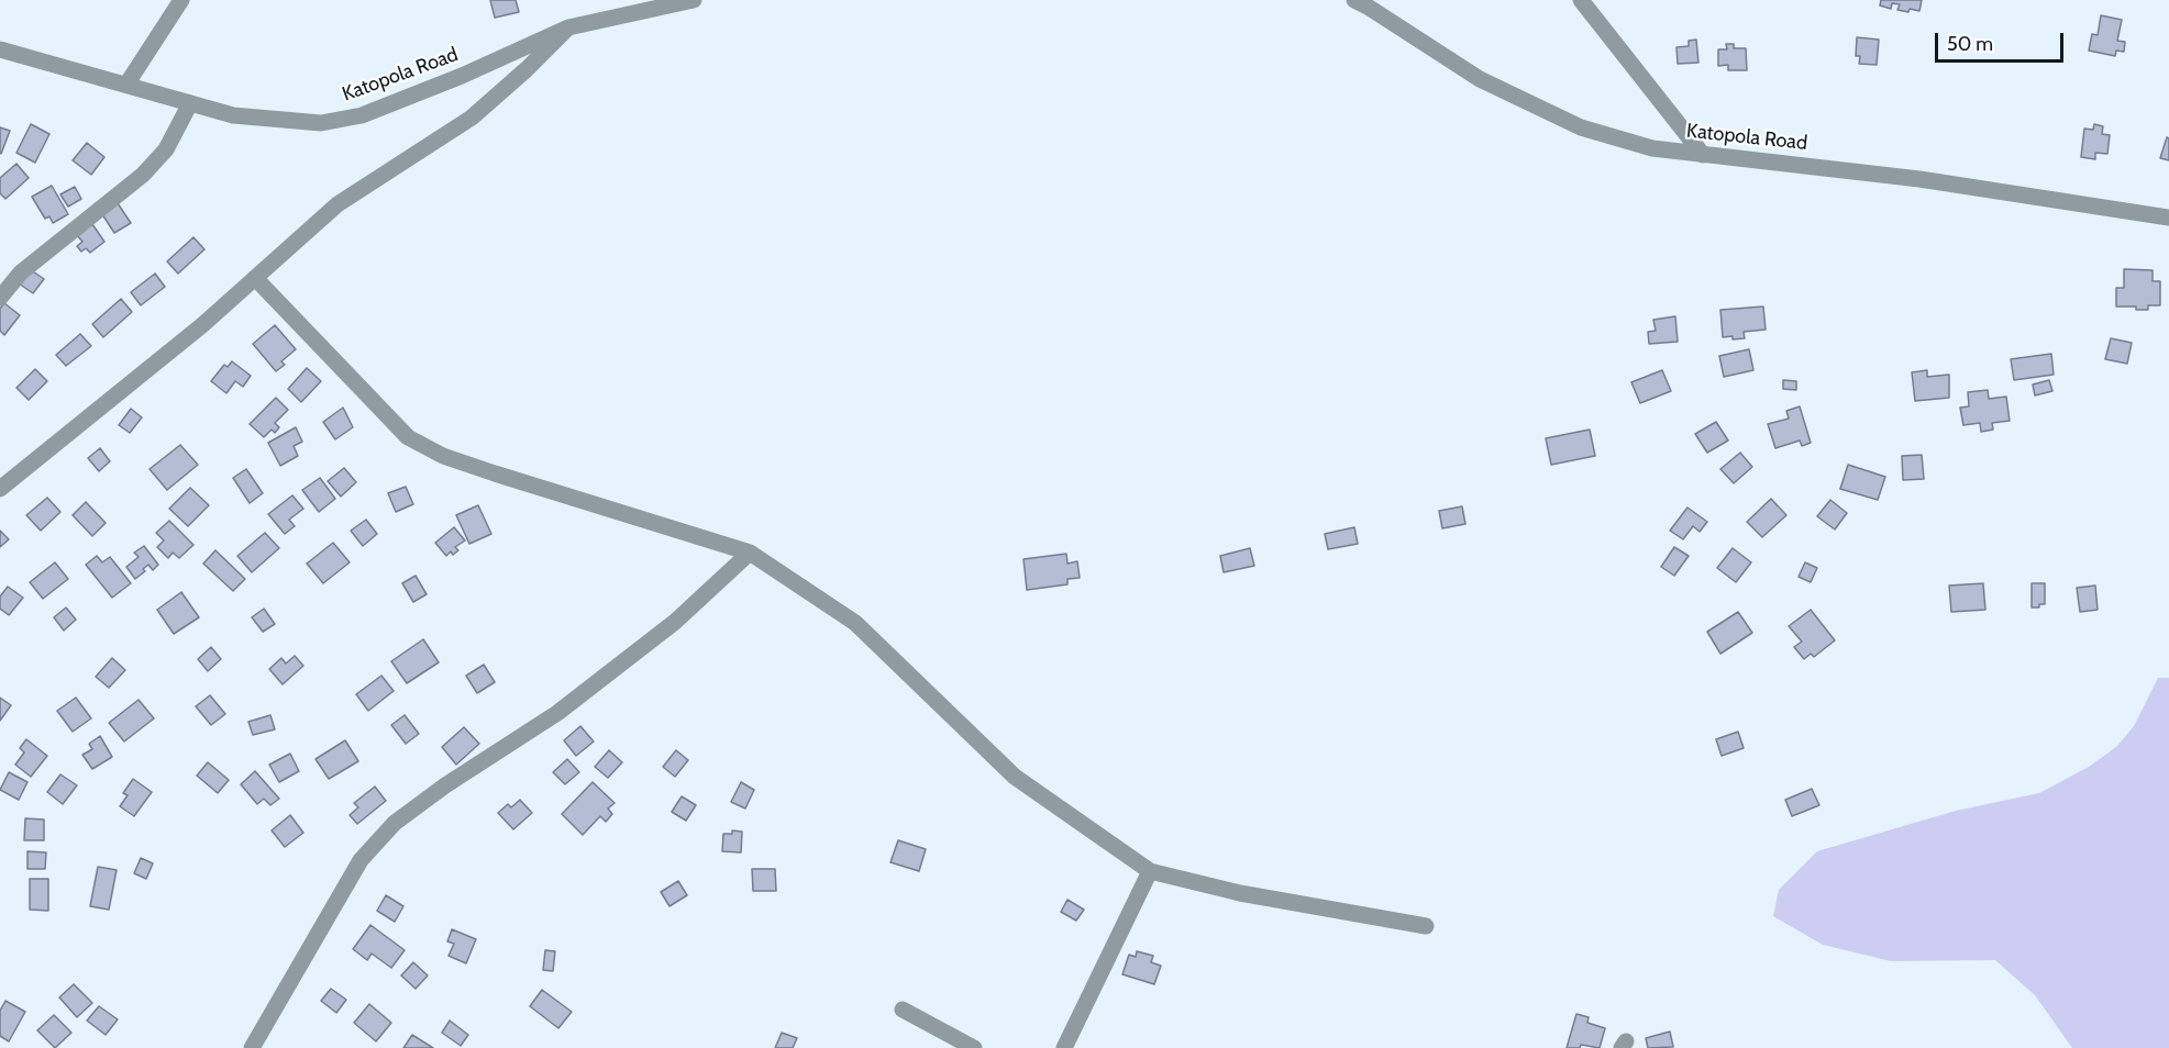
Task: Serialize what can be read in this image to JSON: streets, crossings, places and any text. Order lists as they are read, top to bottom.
{
  "streets": {
    "street": ["Katopola Road"]
  },
  "scale_bar": "50 m"
}
